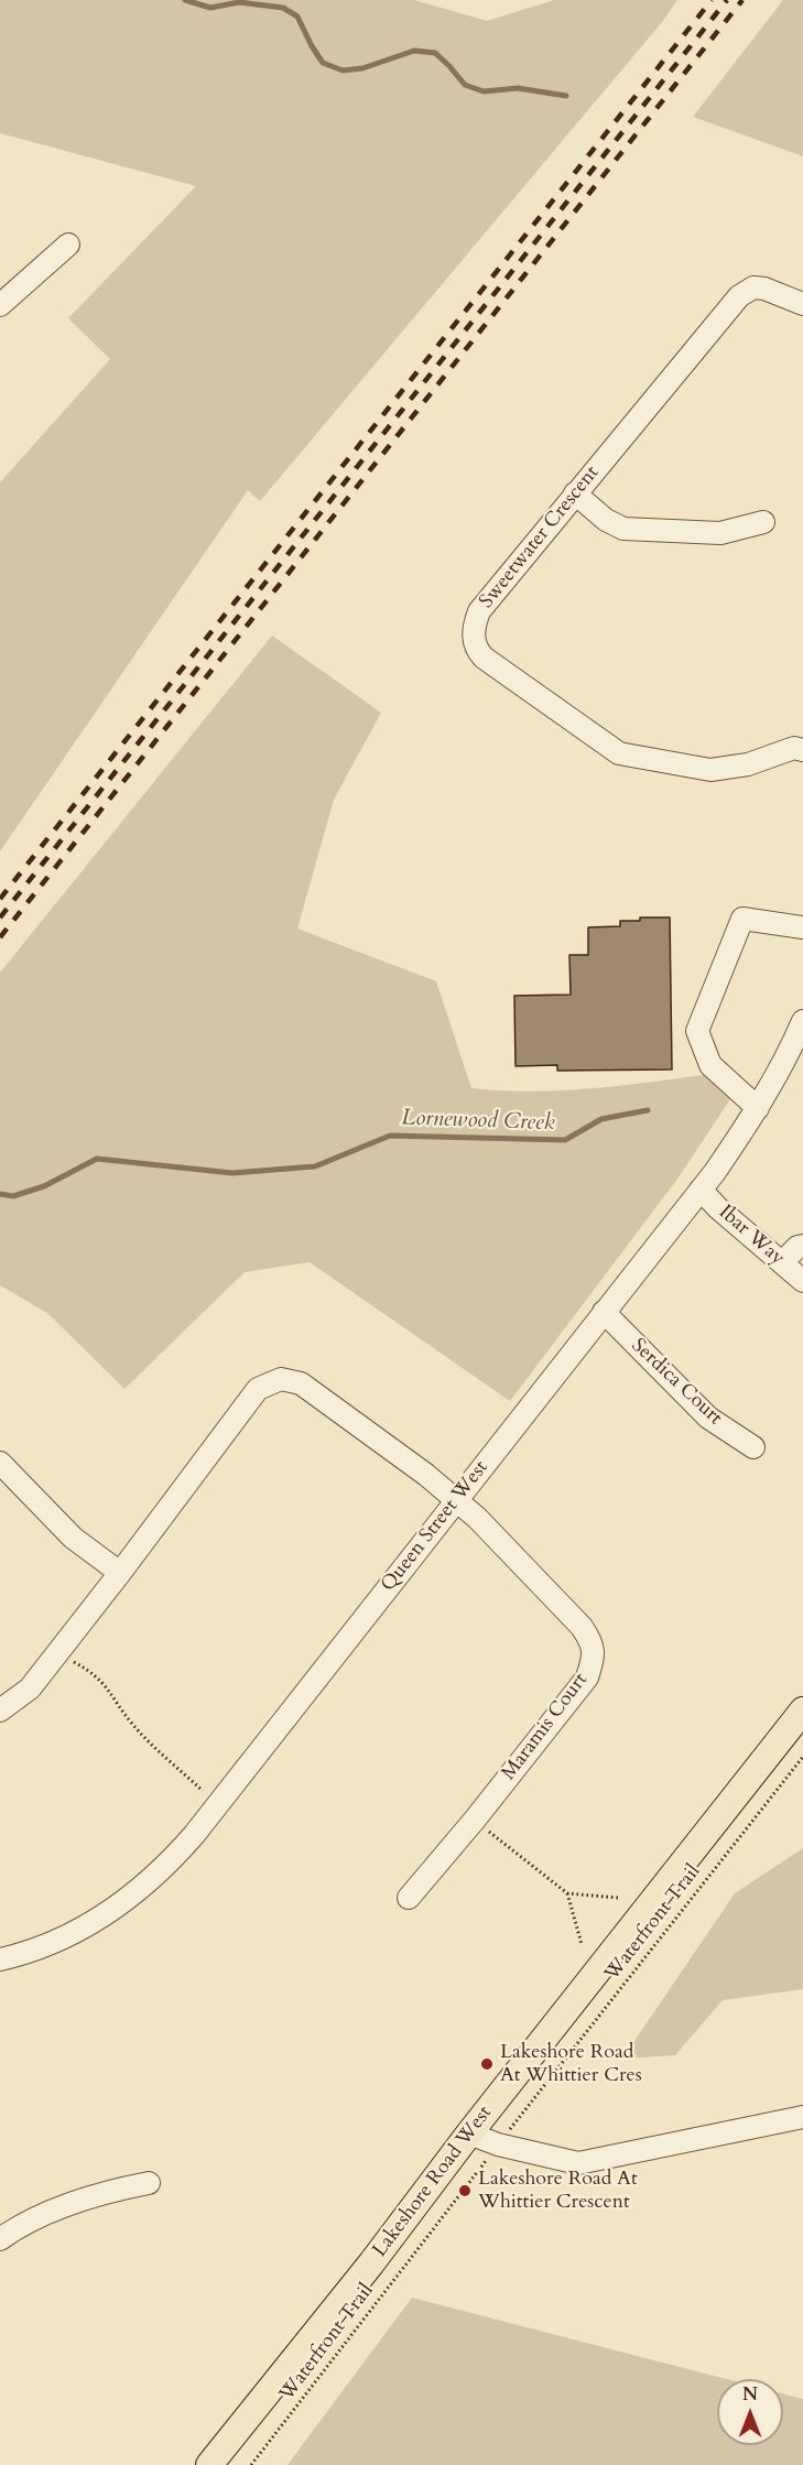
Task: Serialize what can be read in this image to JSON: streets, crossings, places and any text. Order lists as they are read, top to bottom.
{
  "streets": {
    "main road": ["Lakeshore Road West"],
    "street": [
      "Sweetwater Crescent",
      "Ibar Way",
      "Serdica Court",
      "Queen Street West",
      "Maramis Court"
    ],
    "path": ["Waterfront Trail"]
  },
  "crossings": [
    ["Ibar Way", "Queen Street West"],
    ["Serdica Court", "Queen Street West"],
    ["Queen Street West", "Maramis Court"]
  ],
  "water": ["Lornewood Creek"],
  "places": ["Lakeshore Road At Whittier Cres", "Lakeshore Road At Whittier Crescent"],
  "north": "top"
}
